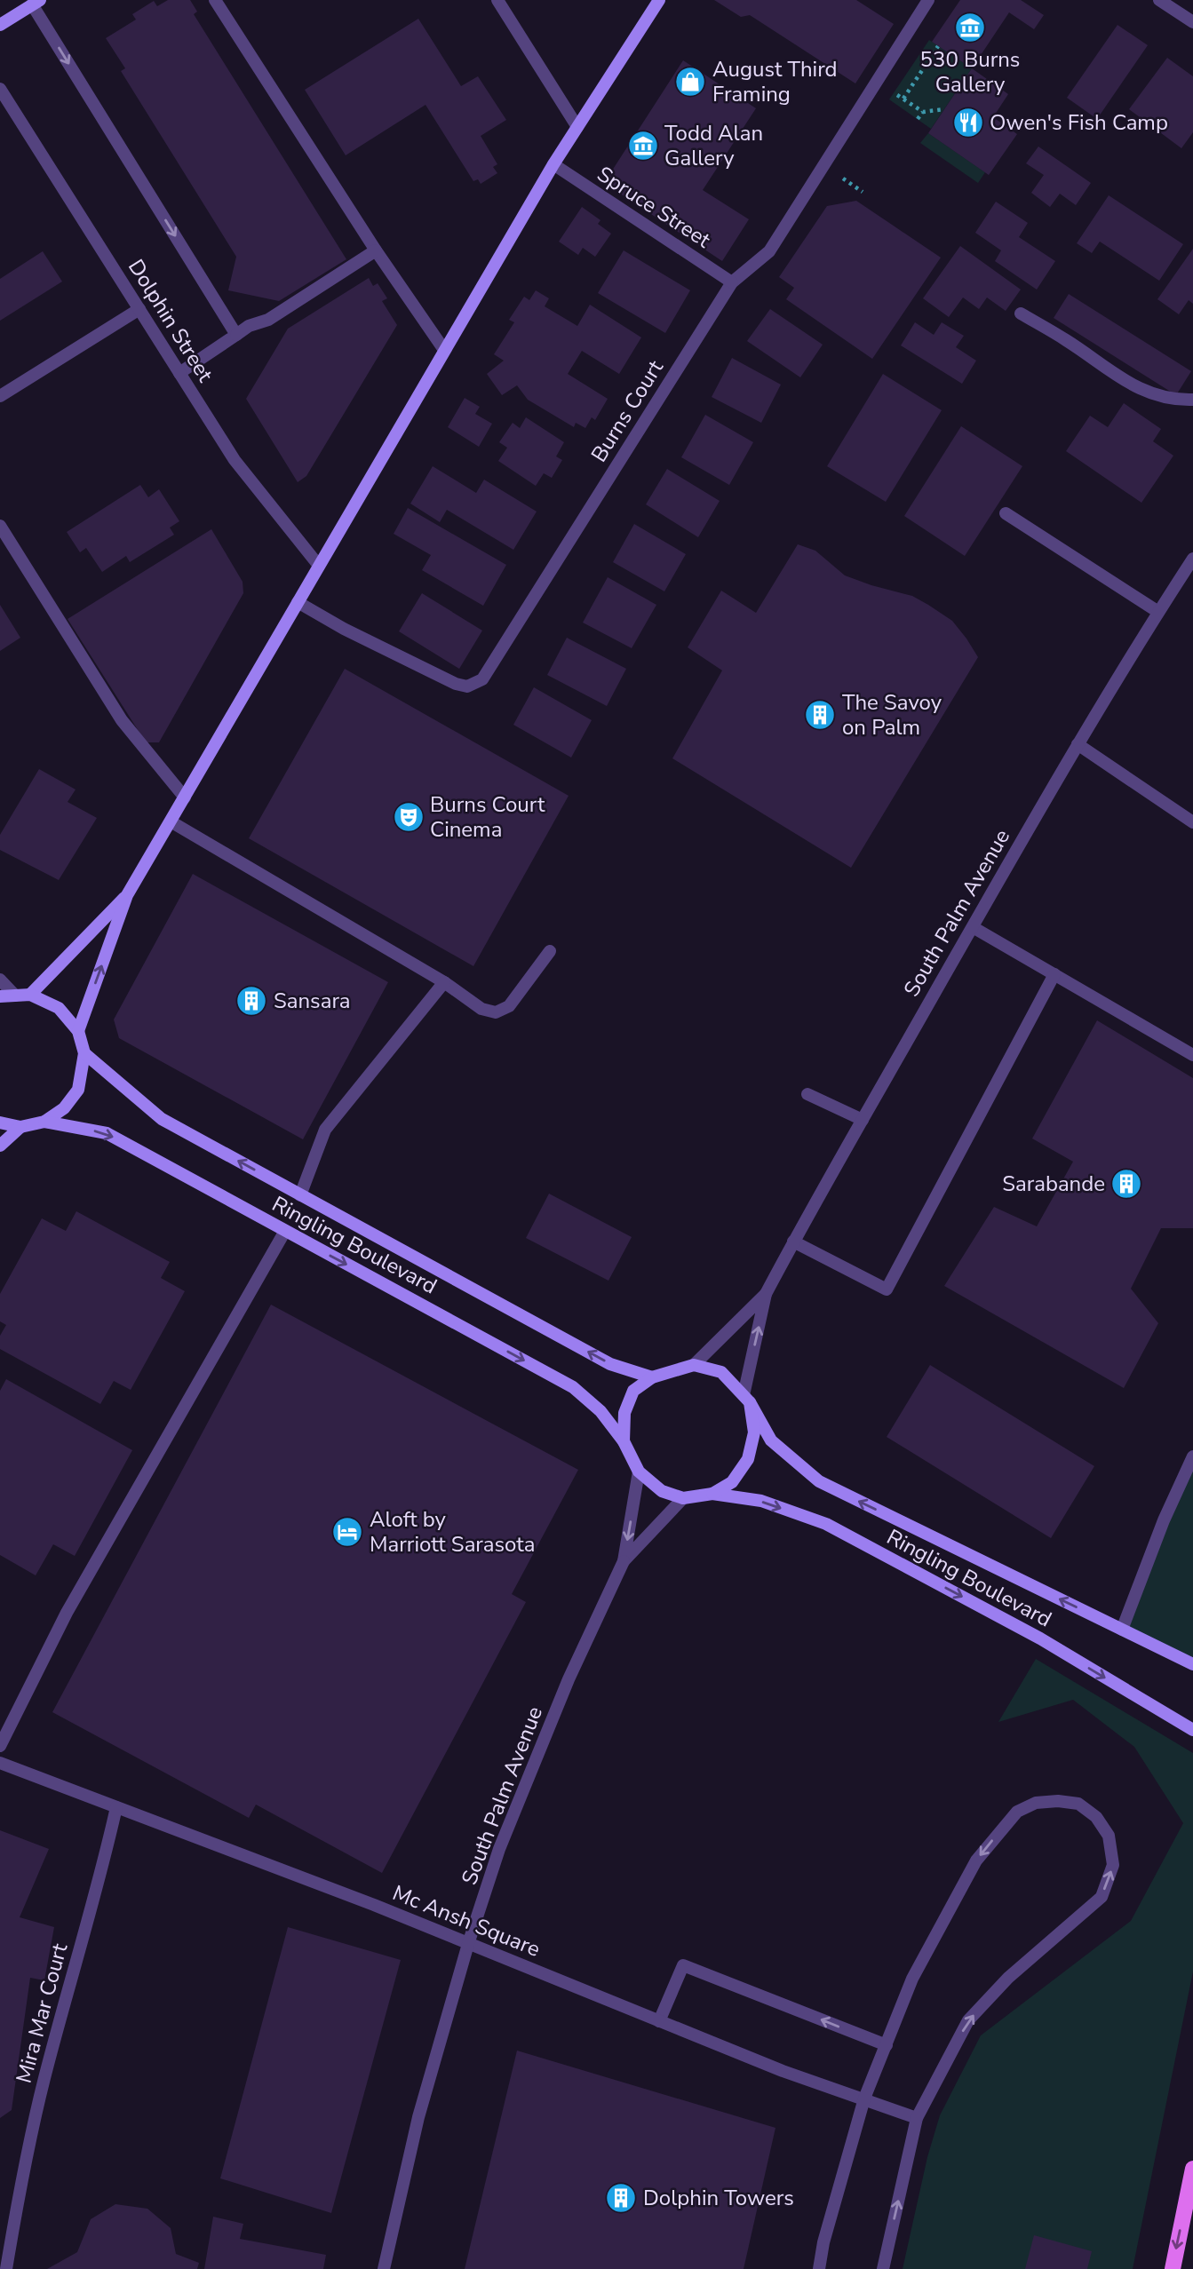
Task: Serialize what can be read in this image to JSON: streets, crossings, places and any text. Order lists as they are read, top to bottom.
{
  "streets": {
    "street": [
      "Spruce Street",
      "Dolphin Street",
      "Burns Court",
      "South Palm Avenue",
      "Ringling Boulevard",
      "Mc Ansh Square",
      "Mira Mar Court"
    ]
  },
  "crossings": [
    ["Spruce Street", "Burns Court"],
    ["South Palm Avenue", "Ringling Boulevard"],
    ["South Palm Avenue", "Mc Ansh Square"],
    ["Mc Ansh Square", "Mira Mar Court"]
  ],
  "places": {
    "museum": ["530 Burns Gallery", "Todd Alan Gallery"],
    "shop": ["August Third Framing"],
    "restaurant": ["Owen's Fish Camp"],
    "building": [
      "The Savoy on Palm",
      "Sansara",
      "Sarabande",
      "Dolphin Towers"
    ],
    "theatre": ["Burns Court Cinema"],
    "hotel": ["Aloft by Marriott Sarasota"]
  }
}
